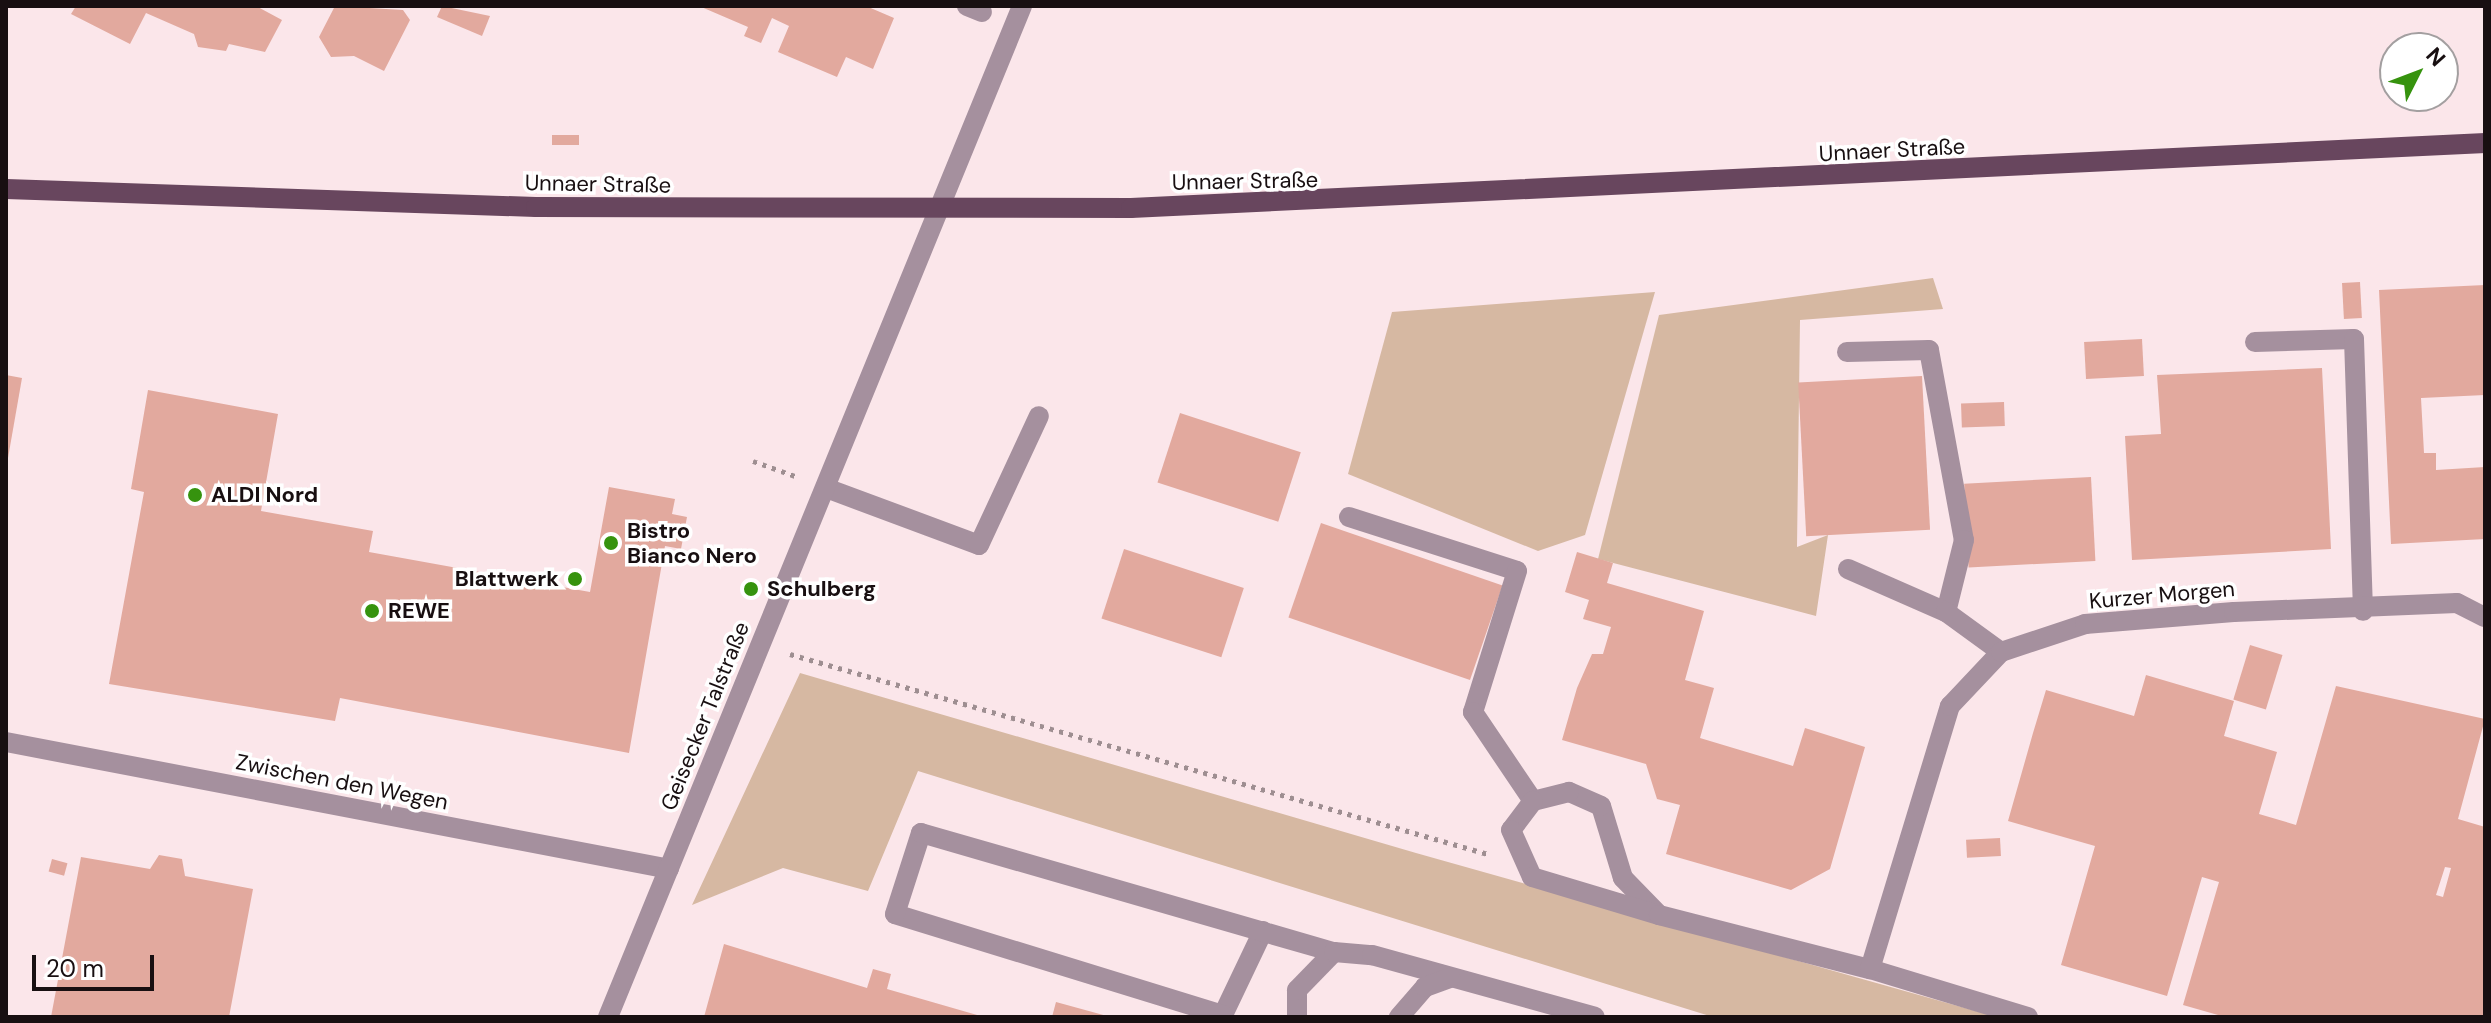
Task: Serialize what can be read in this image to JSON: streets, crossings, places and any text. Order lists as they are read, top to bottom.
{
  "streets": {
    "main road": ["Unnaer Straße"],
    "street": ["Kurzer Morgen", "Geisecker Talstraße", "Zwischen den Wegen"]
  },
  "crossings": [
    ["Unnaer Straße", "Geisecker Talstraße"],
    ["Geisecker Talstraße", "Zwischen den Wegen"]
  ],
  "places": [
    "ALDI Nord",
    "Bistro Bianco Nero",
    "Blattwerk",
    "Schulberg",
    "REWE"
  ],
  "scale_bar": "20 m",
  "north": "top right"
}
